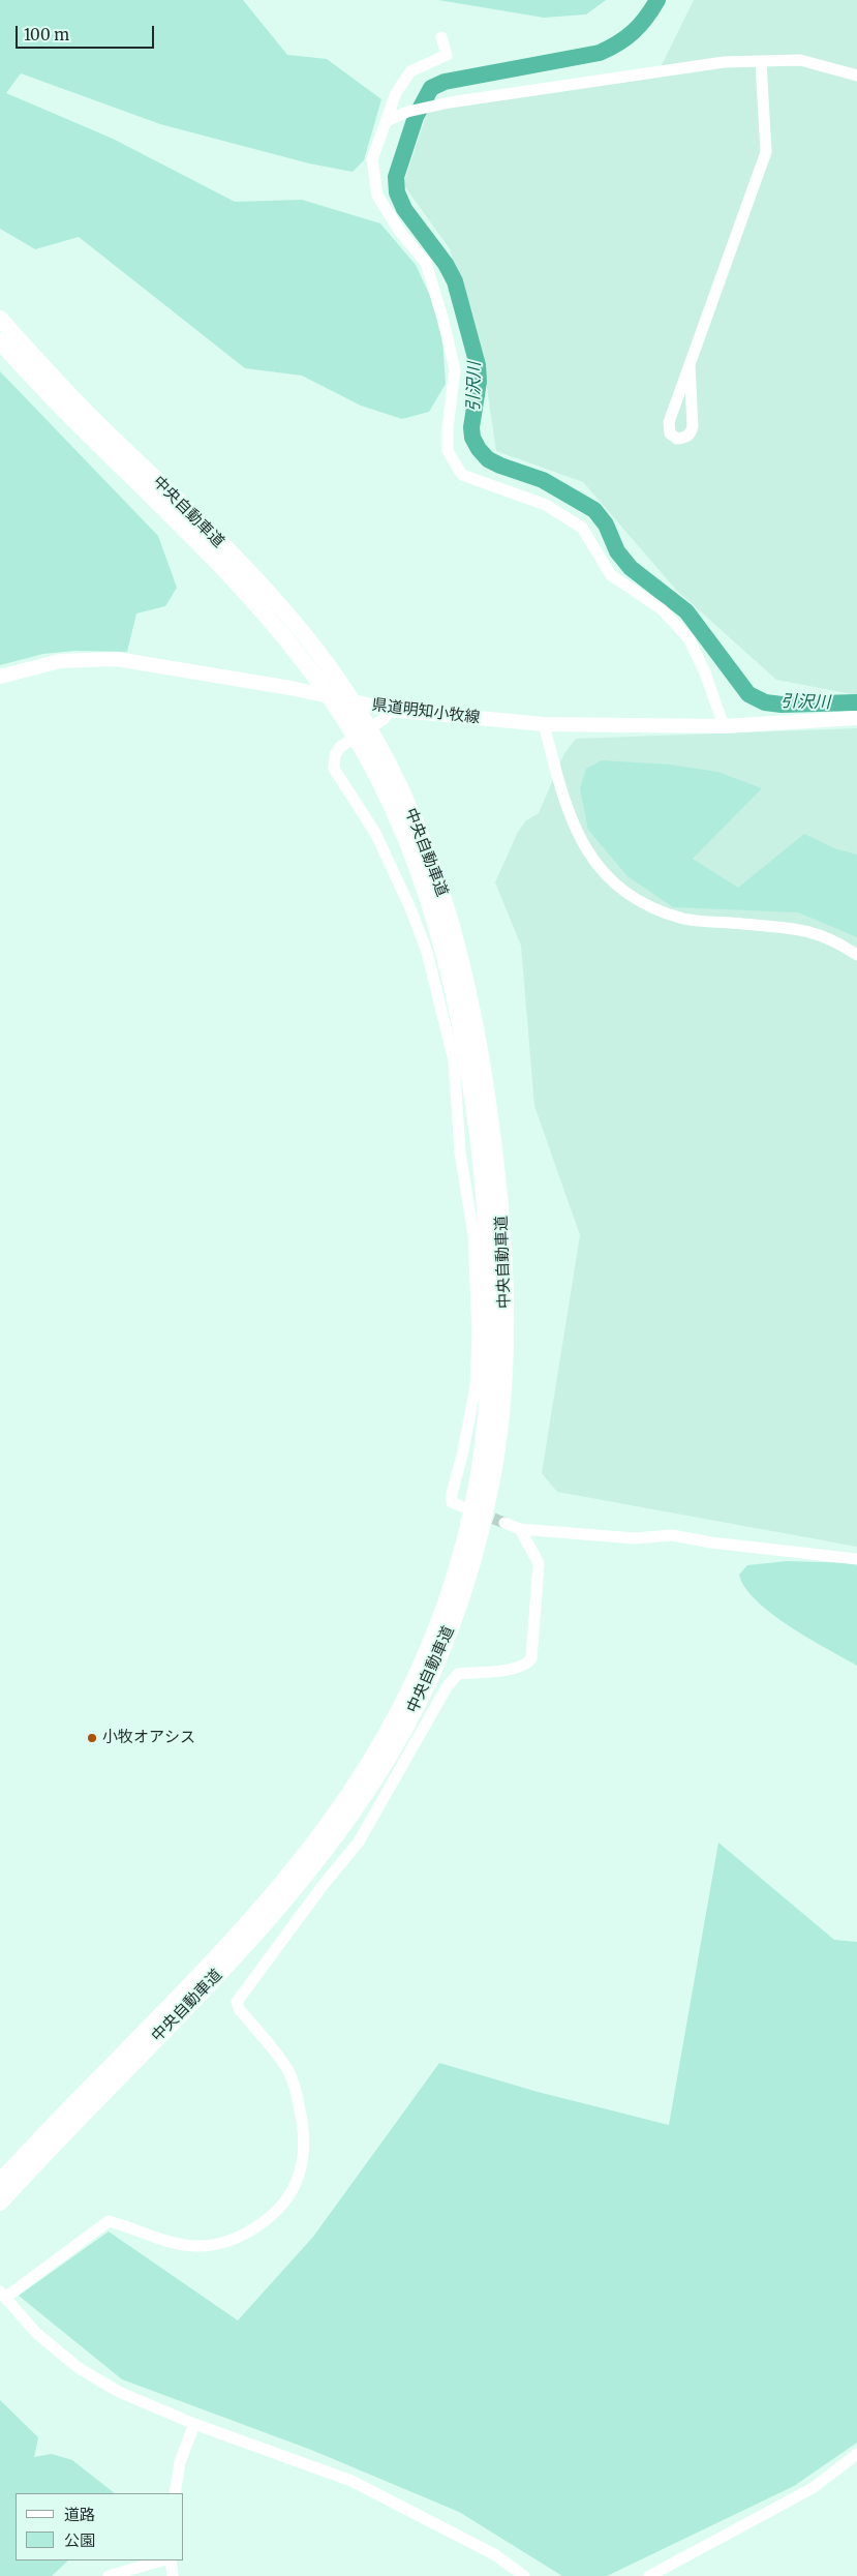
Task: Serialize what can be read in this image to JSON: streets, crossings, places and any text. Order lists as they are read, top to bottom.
{
  "streets": {
    "highway": ["中央自動車道"],
    "main road": ["県道明知小牧線"]
  },
  "water": ["引沢川"],
  "places": ["小牧オアシス"],
  "legend": ["道路", "公園"],
  "scale_bar": "100 m"
}
